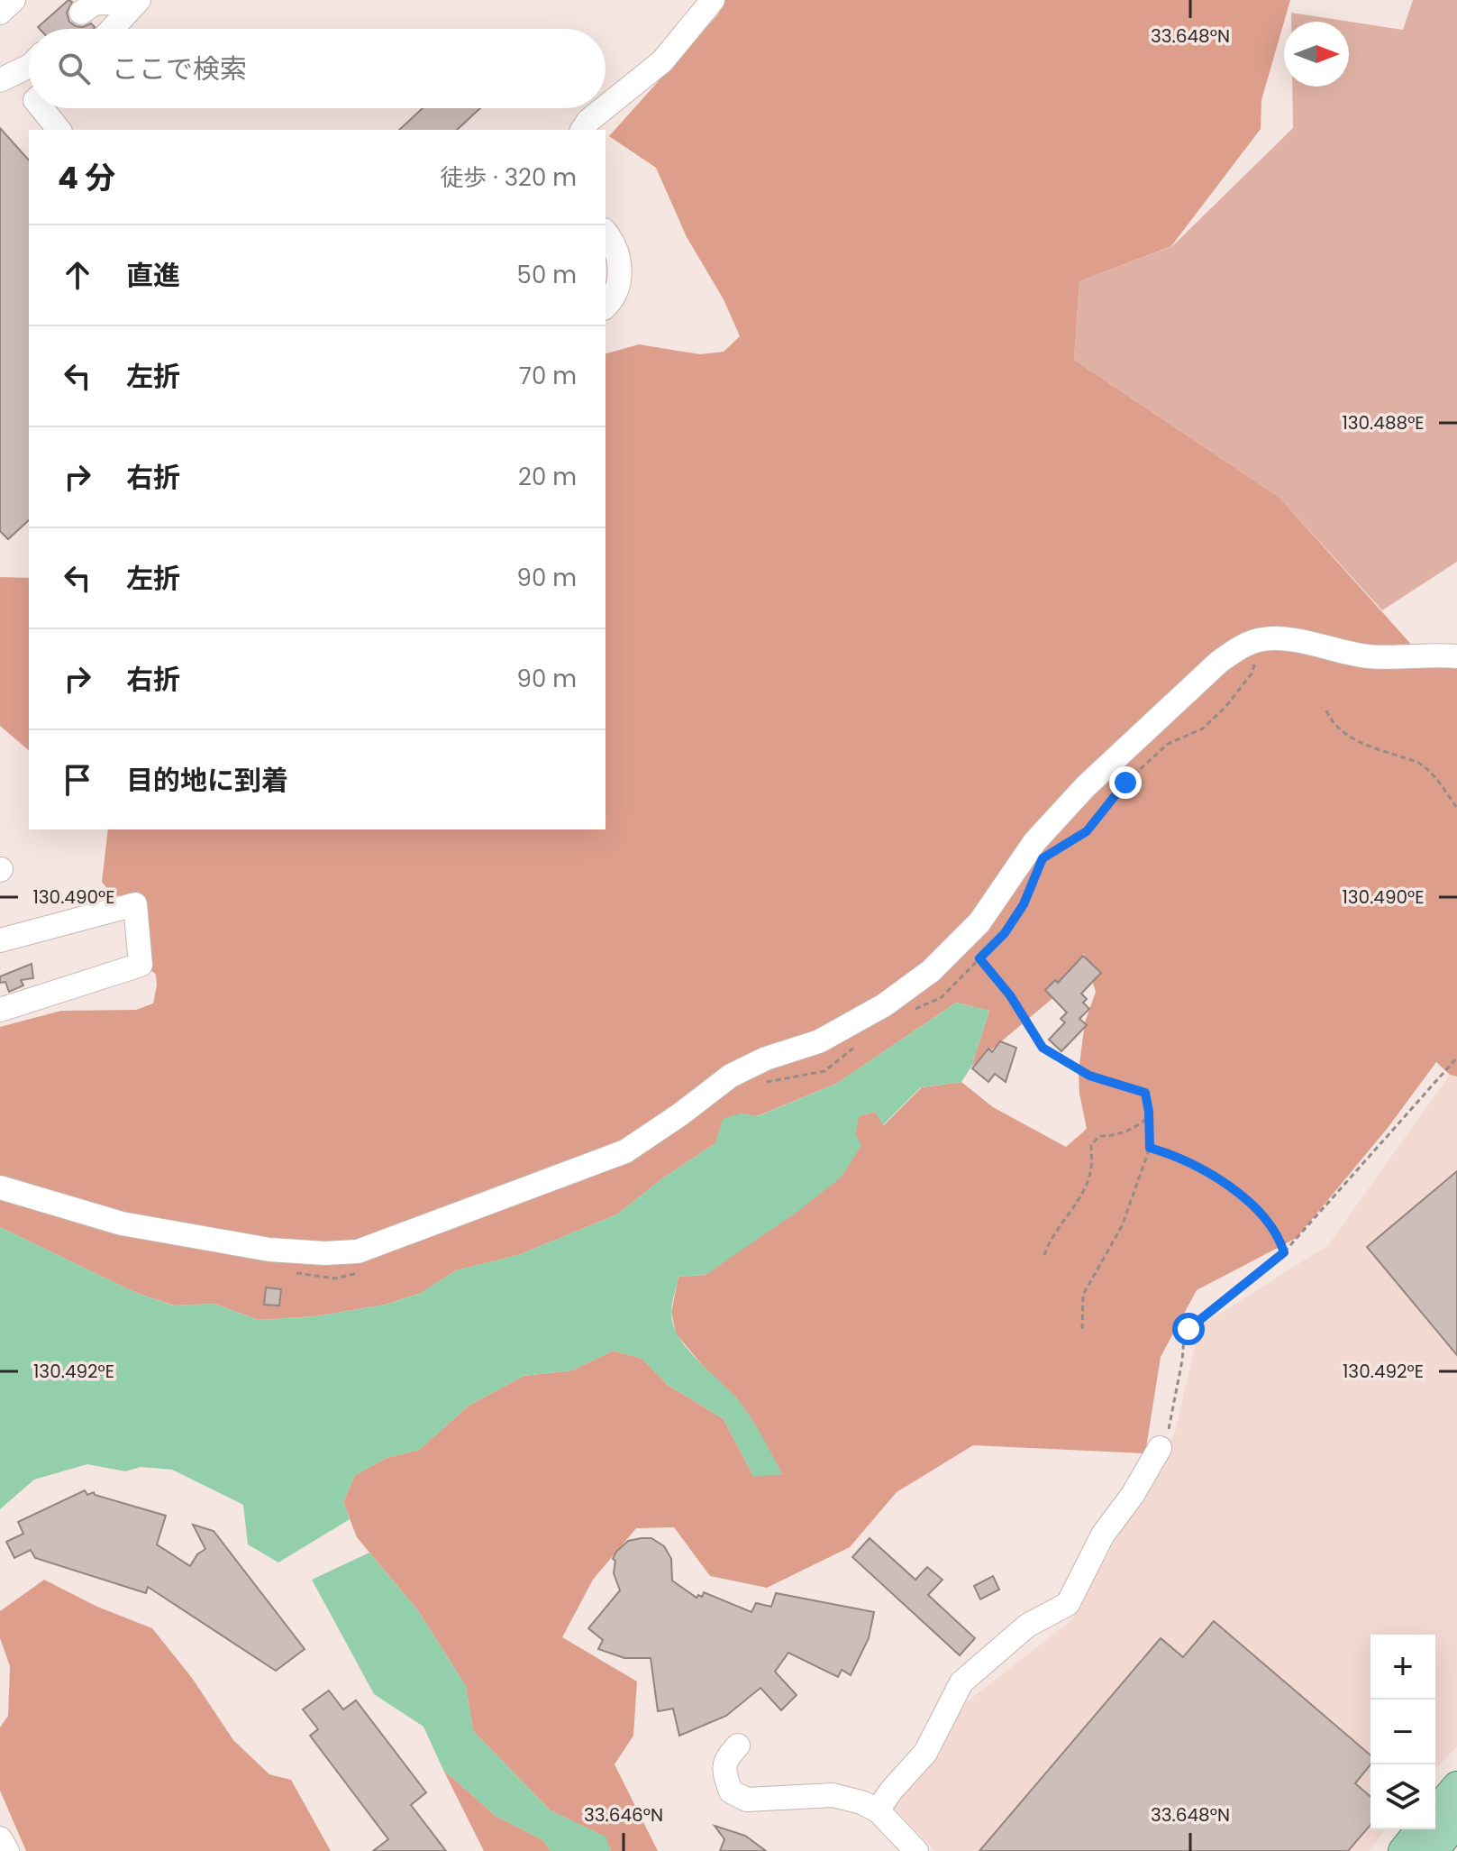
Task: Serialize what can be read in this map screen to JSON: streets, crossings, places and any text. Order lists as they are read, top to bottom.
{
  "north": "right",
  "page": {
    "search": "ここで検索",
    "heading": ["4 分", "徒歩 · 320 m"],
    "list": [
      ["直進", "50 m"],
      ["左折", "70 m"],
      ["右折", "20 m"],
      ["左折", "90 m"],
      ["右折", "90 m"],
      "目的地に到着"
    ],
    "map_buttons": ["+", "−"]
  },
  "coordinates": [
    "33.648°N",
    "130.488°E",
    "130.490°E",
    "130.492°E",
    "33.646°N"
  ]
}
